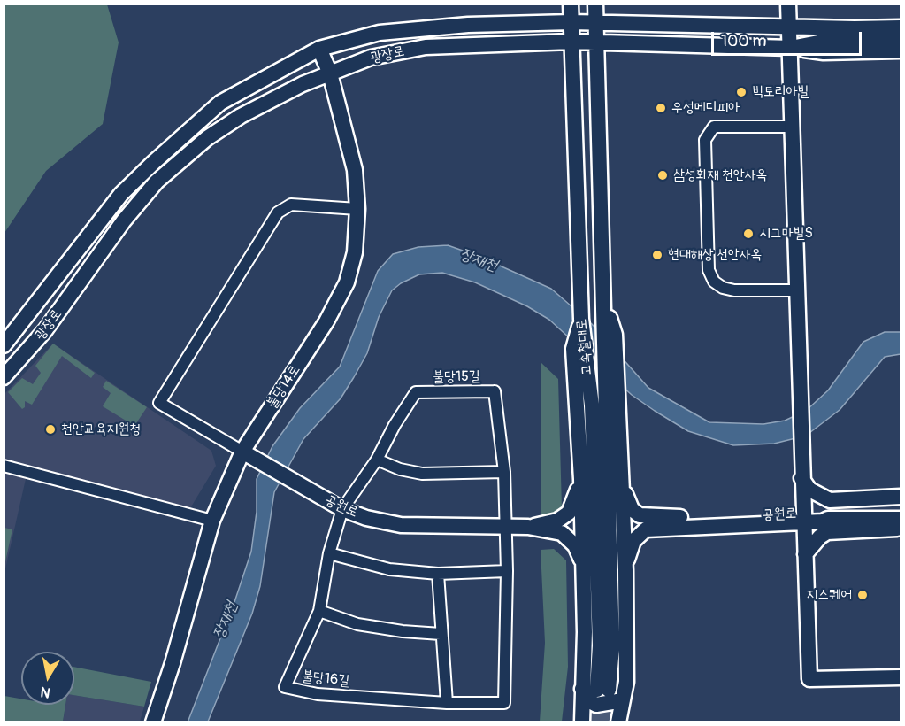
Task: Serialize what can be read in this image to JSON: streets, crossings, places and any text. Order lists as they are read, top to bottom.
{
  "streets": {
    "main road": [
      "광장로",
      "고속철대로",
      "불당14로",
      "공원로"
    ],
    "street": ["불당15길", "불당16길"]
  },
  "crossings": [
    ["광장로", "고속철대로"],
    ["광장로", "불당14로"],
    ["불당15길", "공원로"],
    ["불당15길", "불당16길"],
    ["불당14로", "공원로"],
    ["공원로", "불당16길"]
  ],
  "water": ["장재천"],
  "places": [
    "빅토리아빌",
    "우성메디피아",
    "삼성화재 천안사옥",
    "시그마빌S",
    "현대해상 천안사옥",
    "천안교육지원청",
    "지스퀘어"
  ],
  "scale_bar": "100 m",
  "north": "bottom"
}
